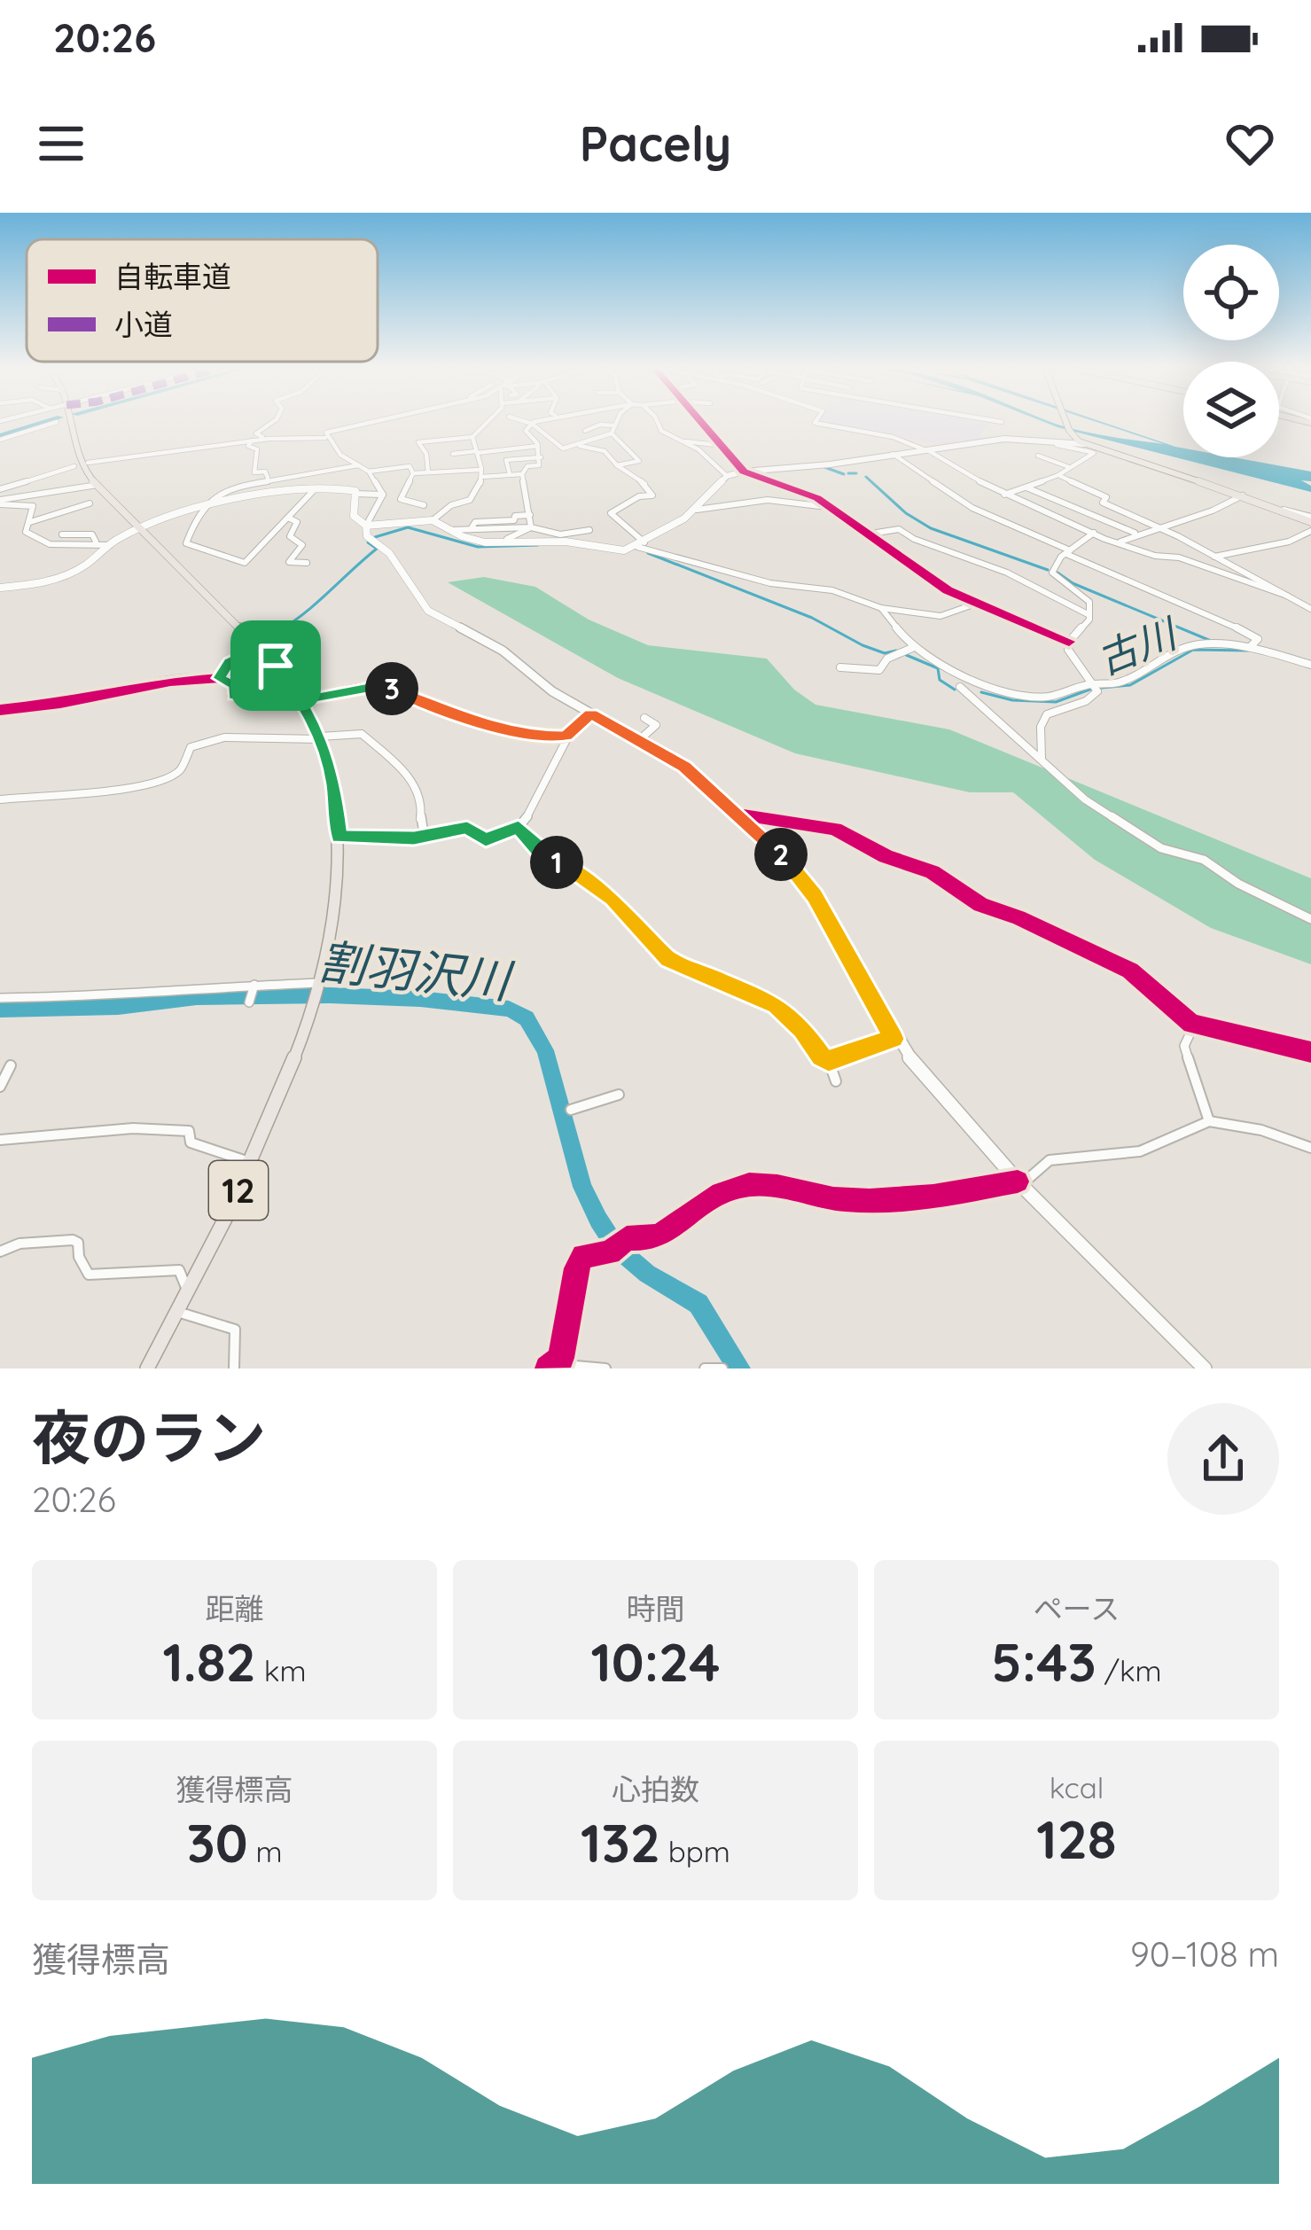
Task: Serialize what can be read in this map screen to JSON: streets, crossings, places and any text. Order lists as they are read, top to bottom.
{
  "streets": {
    "main road": ["12"]
  },
  "water": ["古川", "割羽沢川"],
  "legend": ["自転車道", "小道"],
  "page": {
    "status": "20:26",
    "header": "Pacely",
    "pins": ["3", "2", "1"],
    "heading": ["夜のラン", "20:26"],
    "stats": [
      ["距離", "1.82 km"],
      ["時間", "10:24"],
      ["ペース", "5:43 /km"],
      ["獲得標高", "30 m"],
      ["心拍数", "132 bpm"],
      ["kcal", "128"]
    ],
    "chart": ["獲得標高", "90–108 m"]
  }
}
